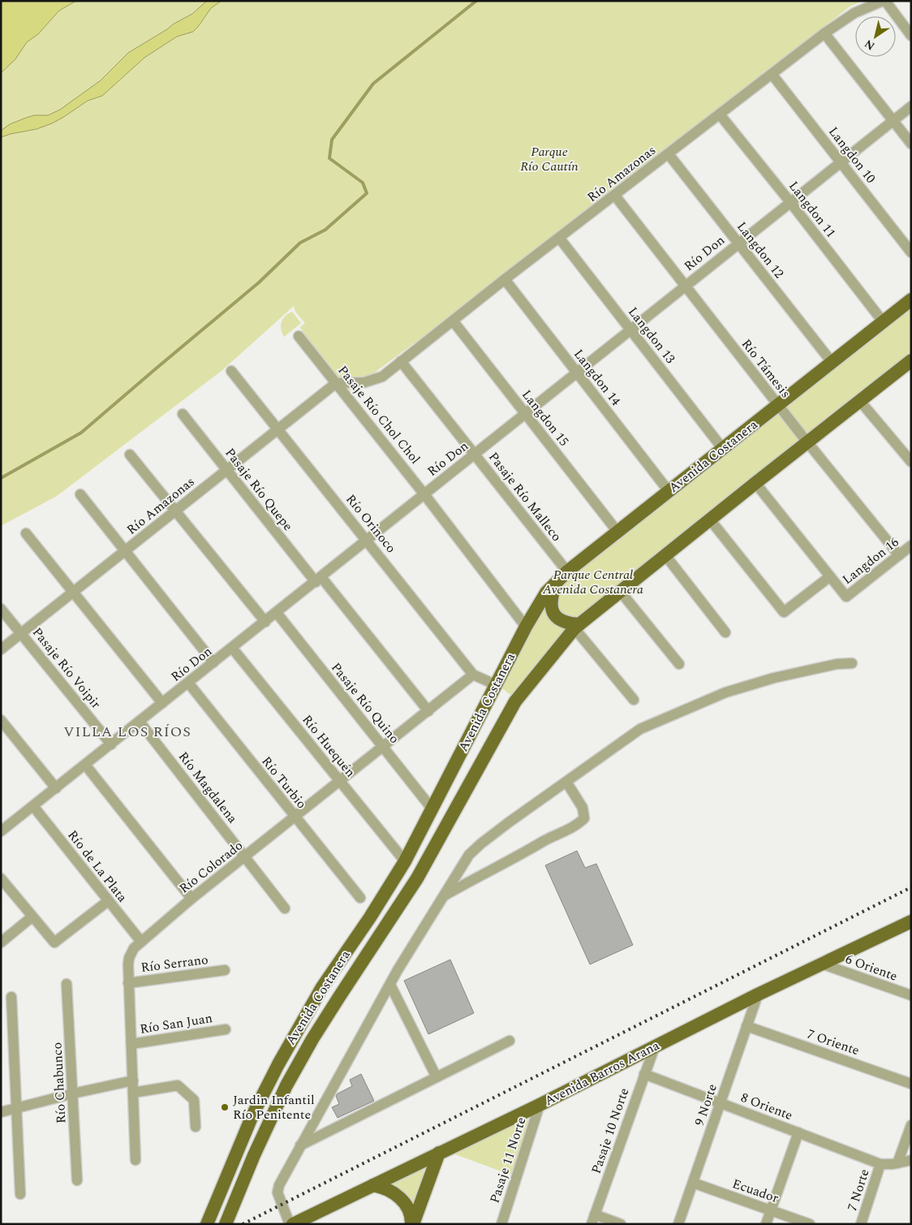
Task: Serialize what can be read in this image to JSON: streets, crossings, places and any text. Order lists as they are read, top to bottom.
{
  "streets": {
    "main road": ["Avenida Costanera", "Avenida Barros Arana"],
    "street": [
      "Langdon 10",
      "Río Amazonas",
      "Langdon 11",
      "Langdon 12",
      "Río Don",
      "Langdon 13",
      "Río Támesis",
      "Langdon 14",
      "Pasaje Río Chol Chol",
      "Langdon 15",
      "Pasaje Río Quepe",
      "Pasaje Río Malleco",
      "Río Orinoco",
      "Langdon 16",
      "Pasaje Río Voipir",
      "Pasaje Río Quino",
      "Río Huequén",
      "Río Turbio",
      "Río Magdalena",
      "Río de La Plata",
      "Río Colorado",
      "Río Serrano",
      "6 Oriente",
      "Río San Juan",
      "7 Oriente",
      "Río Chabunco",
      "9 Norte",
      "8 Oriente",
      "Pasaje 10 Norte",
      "Pasaje 11 Norte",
      "7 Norte",
      "Ecuador"
    ]
  },
  "crossings": [
    ["Langdon 10", "Río Amazonas"],
    ["Langdon 10", "Río Don"],
    ["Río Amazonas", "Langdon 11"],
    ["Río Amazonas", "Langdon 12"],
    ["Río Amazonas", "Langdon 13"],
    ["Río Amazonas", "Río Támesis"],
    ["Río Amazonas", "Langdon 14"],
    ["Río Amazonas", "Pasaje Río Chol Chol"],
    ["Río Amazonas", "Langdon 15"],
    ["Río Amazonas", "Pasaje Río Quepe"],
    ["Río Amazonas", "Pasaje Río Malleco"],
    ["Río Amazonas", "Río Orinoco"],
    ["Río Amazonas", "Pasaje Río Voipir"],
    ["Langdon 11", "Río Don"],
    ["Langdon 11", "Avenida Costanera"],
    ["Langdon 12", "Río Don"],
    ["Langdon 12", "Avenida Costanera"],
    ["Río Don", "Langdon 13"],
    ["Río Don", "Río Támesis"],
    ["Río Don", "Langdon 14"],
    ["Río Don", "Pasaje Río Chol Chol"],
    ["Río Don", "Langdon 15"],
    ["Río Don", "Pasaje Río Quepe"],
    ["Río Don", "Pasaje Río Malleco"],
    ["Río Don", "Río Orinoco"],
    ["Río Don", "Pasaje Río Voipir"],
    ["Río Don", "Pasaje Río Quino"],
    ["Río Don", "Río Huequén"],
    ["Río Don", "Río Turbio"],
    ["Río Don", "Río Magdalena"],
    ["Río Don", "Río de La Plata"],
    ["Langdon 13", "Avenida Costanera"],
    ["Río Támesis", "Avenida Costanera"],
    ["Río Támesis", "Langdon 16"],
    ["Langdon 14", "Avenida Costanera"],
    ["Pasaje Río Chol Chol", "Avenida Costanera"],
    ["Langdon 15", "Avenida Costanera"],
    ["Avenida Costanera", "Pasaje Río Malleco"],
    ["Avenida Costanera", "Río Orinoco"],
    ["Avenida Costanera", "Langdon 16"],
    ["Avenida Costanera", "Pasaje Río Quino"],
    ["Avenida Costanera", "Río Huequén"],
    ["Pasaje Río Quepe", "Río Colorado"],
    ["Río Orinoco", "Río Colorado"],
    ["Pasaje Río Quino", "Río Colorado"],
    ["Río Huequén", "Río Colorado"],
    ["Río Turbio", "Río Colorado"],
    ["Río Magdalena", "Río Colorado"],
    ["Río de La Plata", "Río Colorado"],
    ["Río Colorado", "Río Serrano"],
    ["Río Colorado", "Río San Juan"],
    ["6 Oriente", "Avenida Barros Arana"],
    ["7 Oriente", "9 Norte"],
    ["Avenida Barros Arana", "9 Norte"],
    ["Avenida Barros Arana", "Pasaje 10 Norte"],
    ["Avenida Barros Arana", "Pasaje 11 Norte"],
    ["9 Norte", "8 Oriente"],
    ["9 Norte", "Ecuador"],
    ["8 Oriente", "Pasaje 10 Norte"],
    ["8 Oriente", "7 Norte"]
  ],
  "districts": ["VILLA LOS RÍOS"],
  "parks": ["Parque Río Cautín", "Parque Central Avenida Costanera"],
  "places": ["Jardin Infantil Río Penitente"],
  "north": "bottom left"
}
